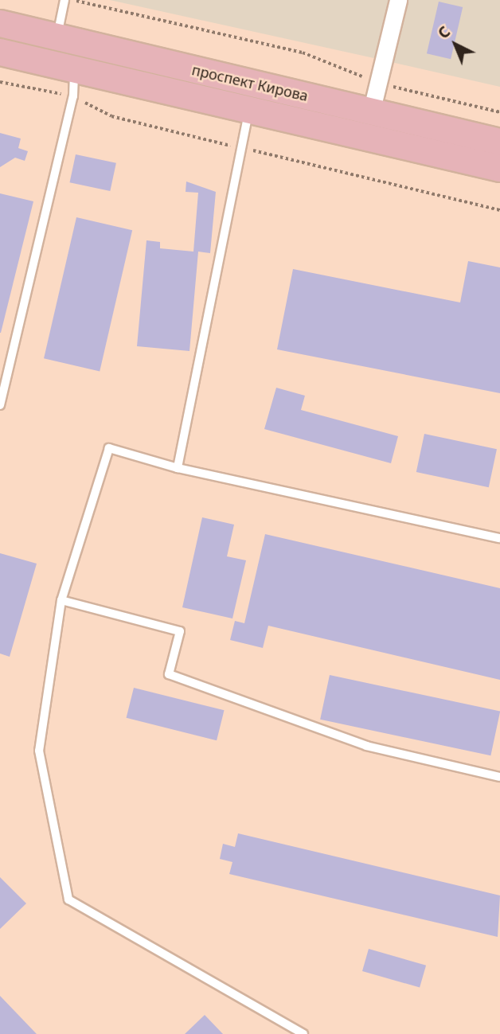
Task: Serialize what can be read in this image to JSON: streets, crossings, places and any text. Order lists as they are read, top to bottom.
{
  "streets": {
    "main road": ["проспект Кирова"]
  },
  "north": "top left"
}
